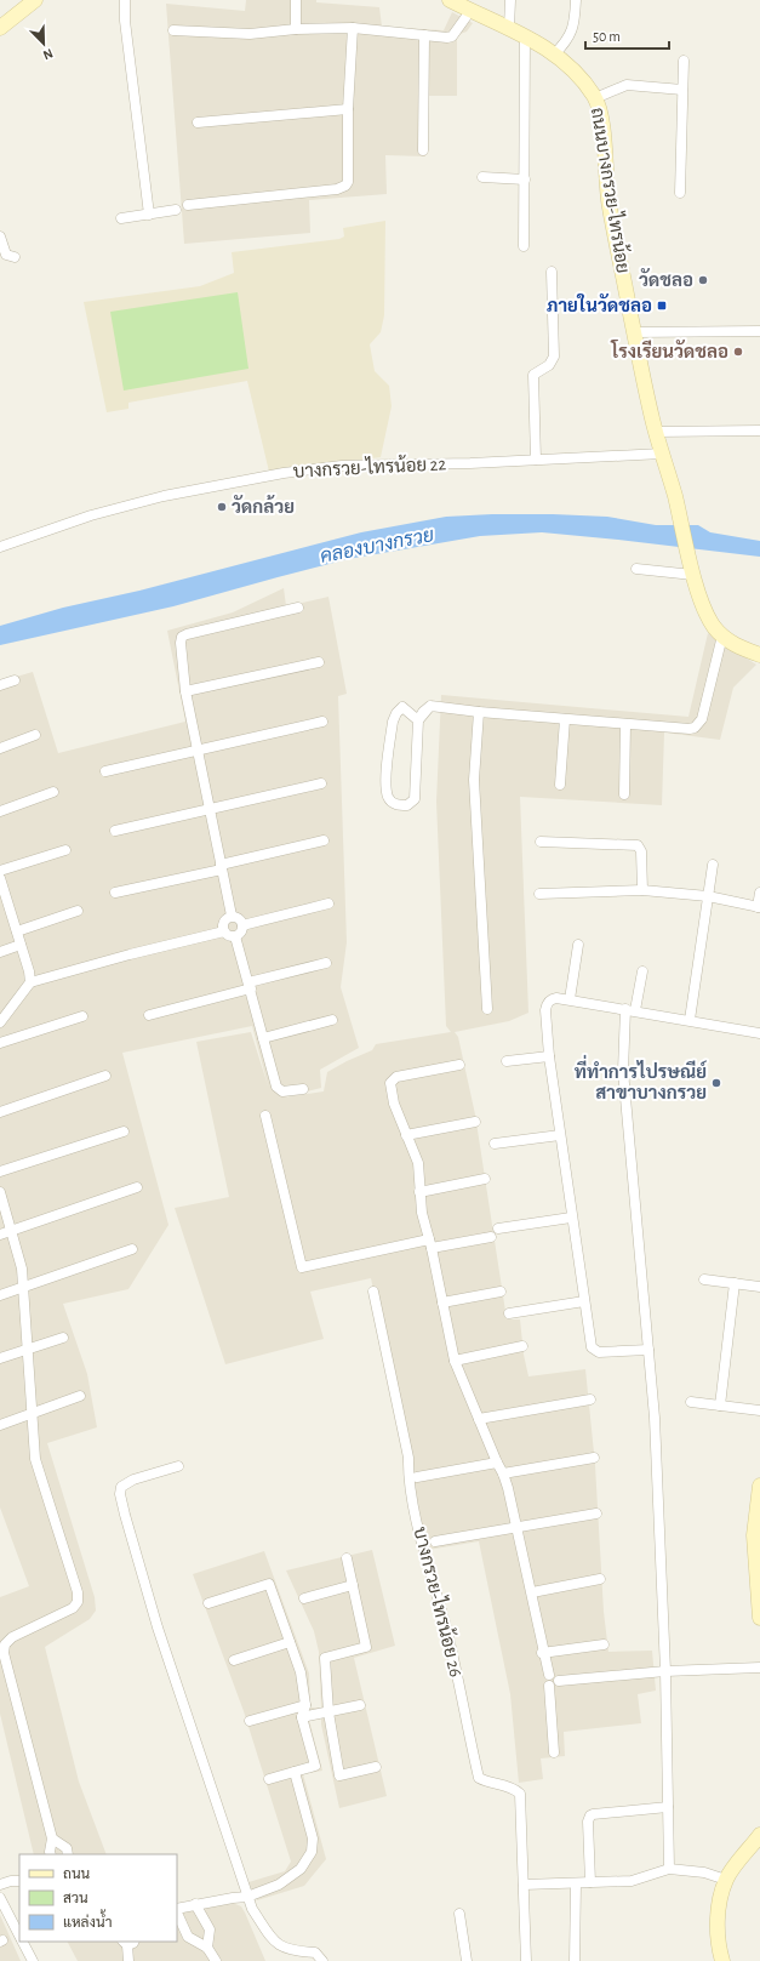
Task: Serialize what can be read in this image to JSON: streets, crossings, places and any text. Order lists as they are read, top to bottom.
{
  "streets": {
    "main road": ["ถนนบางกรวย-ไทรน้อย"],
    "street": ["บางกรวย-ไทรน้อย 22", "บางกรวย-ไทรน้อย 26"]
  },
  "crossings": [
    ["ถนนบางกรวย-ไทรน้อย", "บางกรวย-ไทรน้อย 22"]
  ],
  "water": ["คลองบางกรวย"],
  "places": {
    "other": [
      "วัดชลอ",
      "โรงเรียนวัดชลอ",
      "วัดกล้วย",
      "ที่ทำการไปรษณีย์ สาขาบางกรวย"
    ],
    "transit": ["ภายในวัดชลอ"]
  },
  "legend": ["ถนน", "สวน", "แหล่งน้ำ"],
  "scale_bar": "50 m",
  "north": "bottom right"
}
